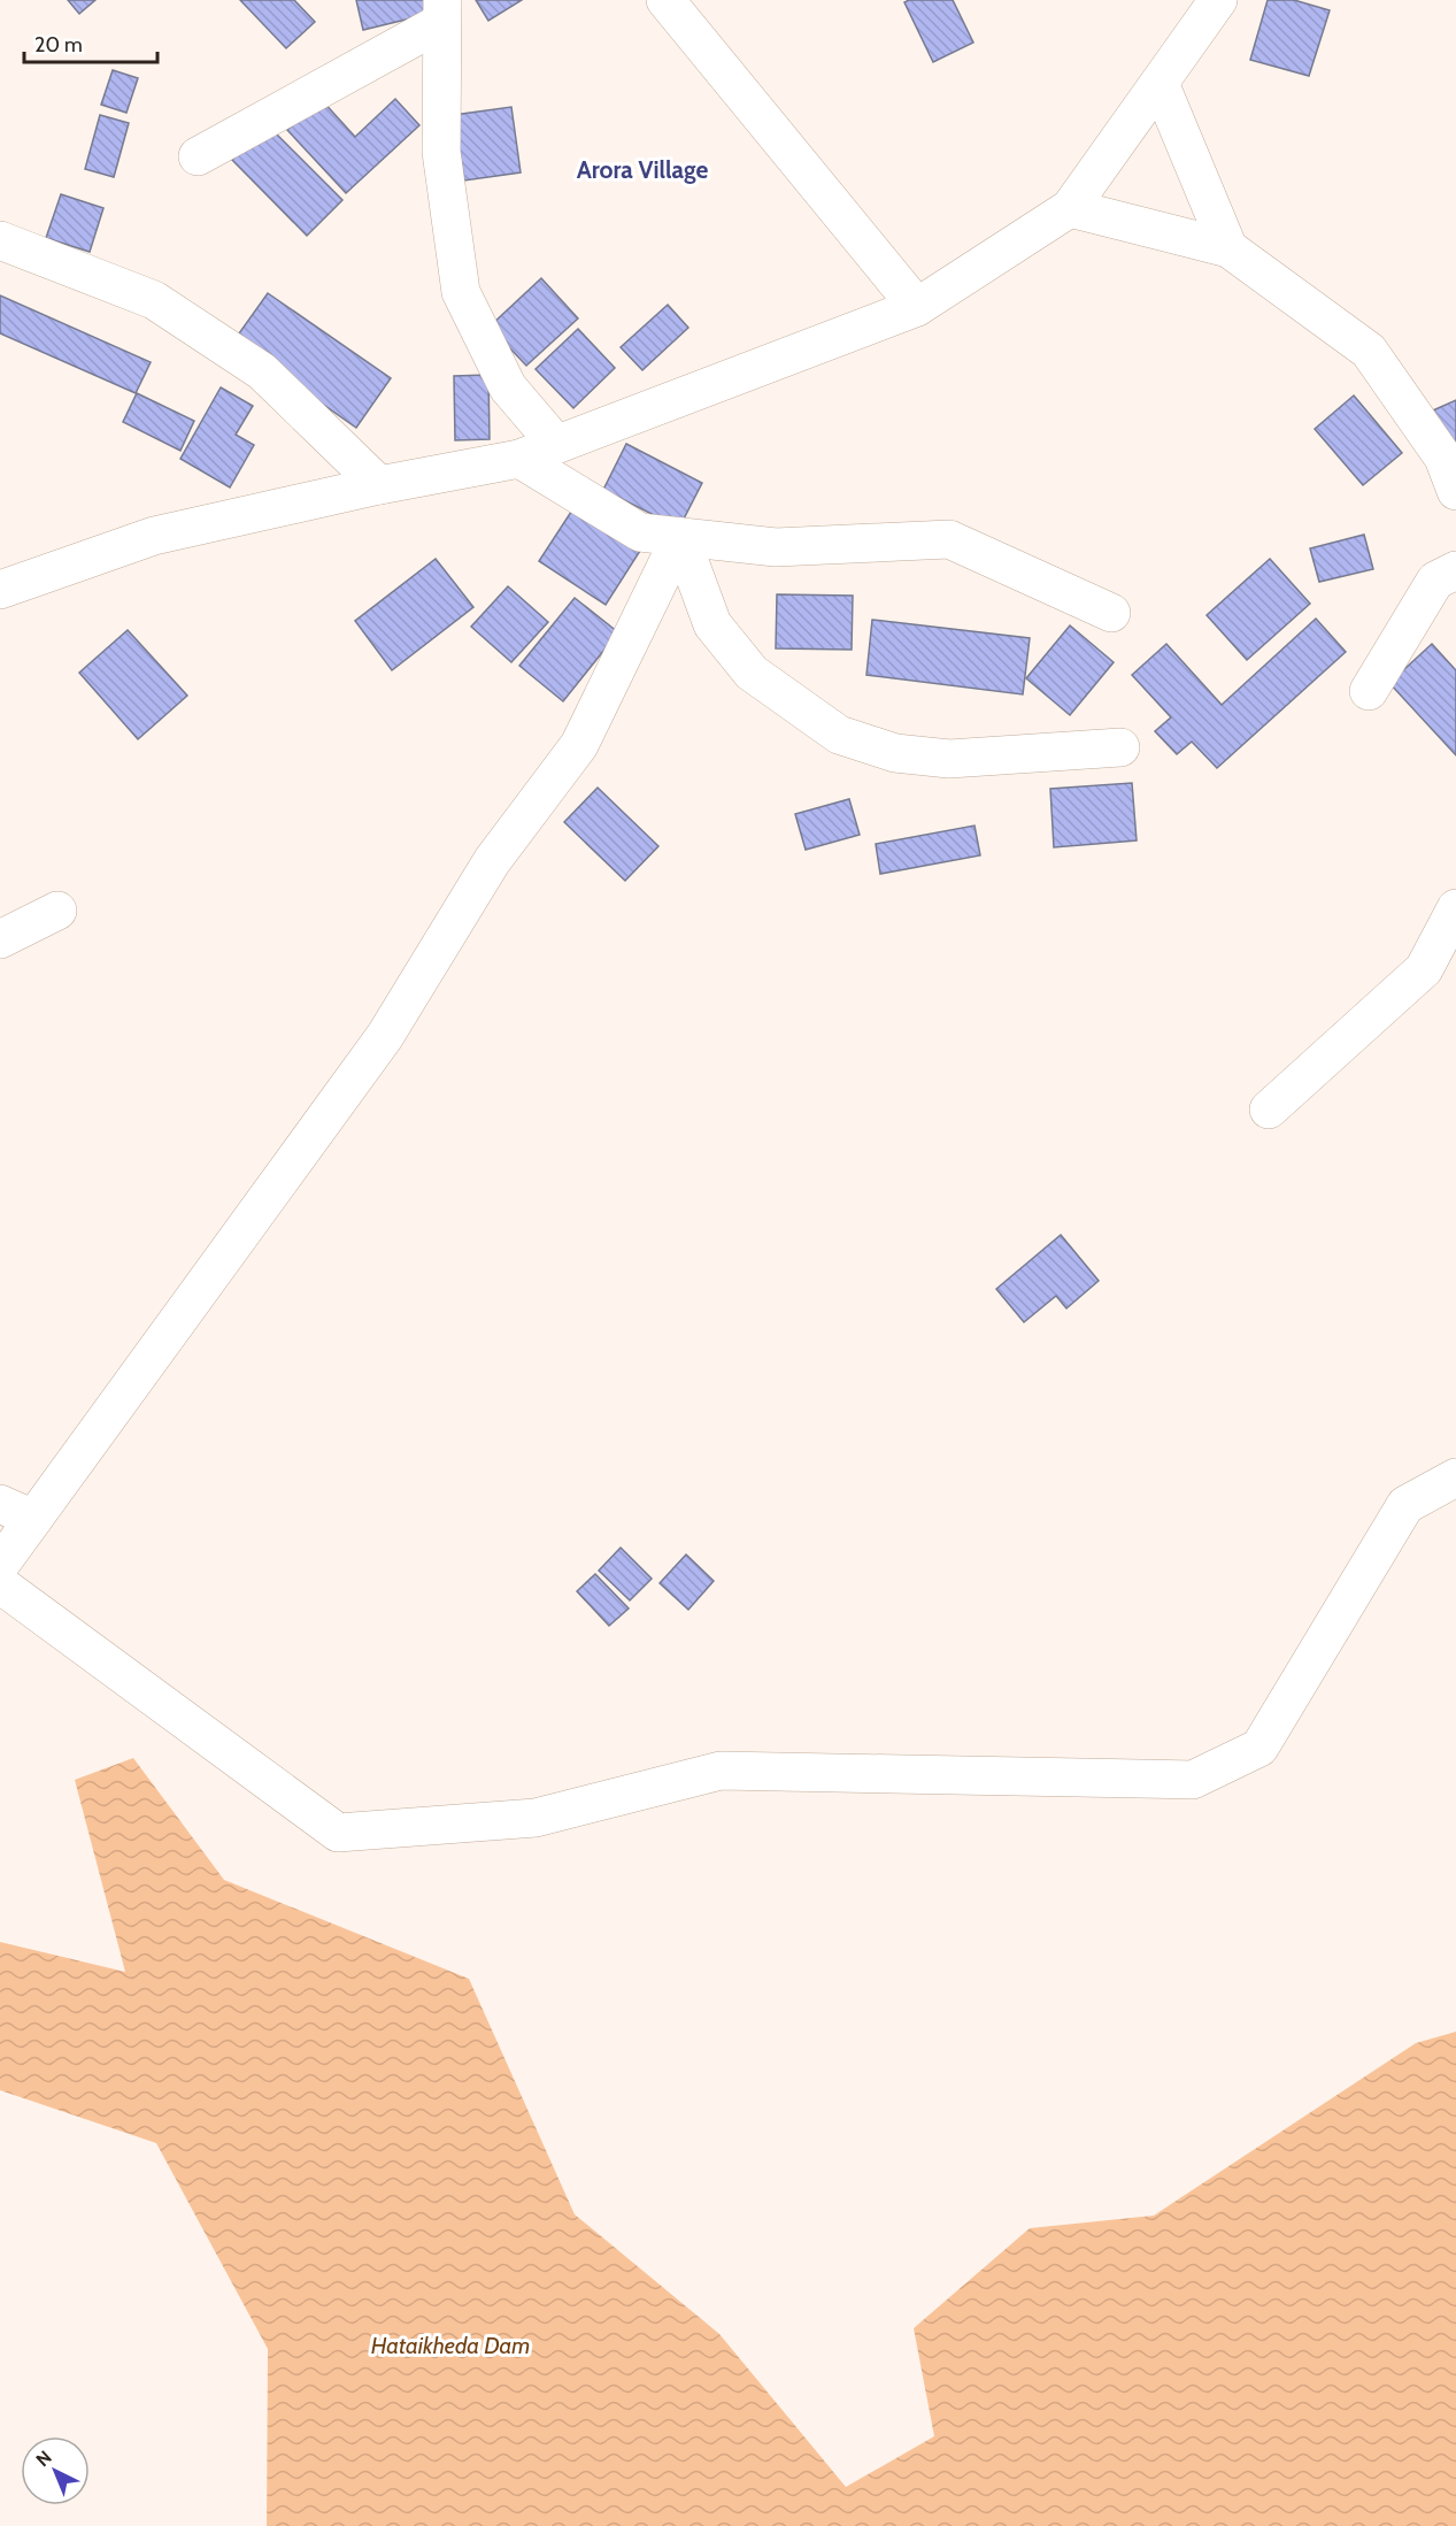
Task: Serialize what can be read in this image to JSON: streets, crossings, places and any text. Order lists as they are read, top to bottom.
{
  "districts": ["Arora Village"],
  "water": ["Hataikheda Dam"],
  "scale_bar": "20 m",
  "north": "top left"
}
